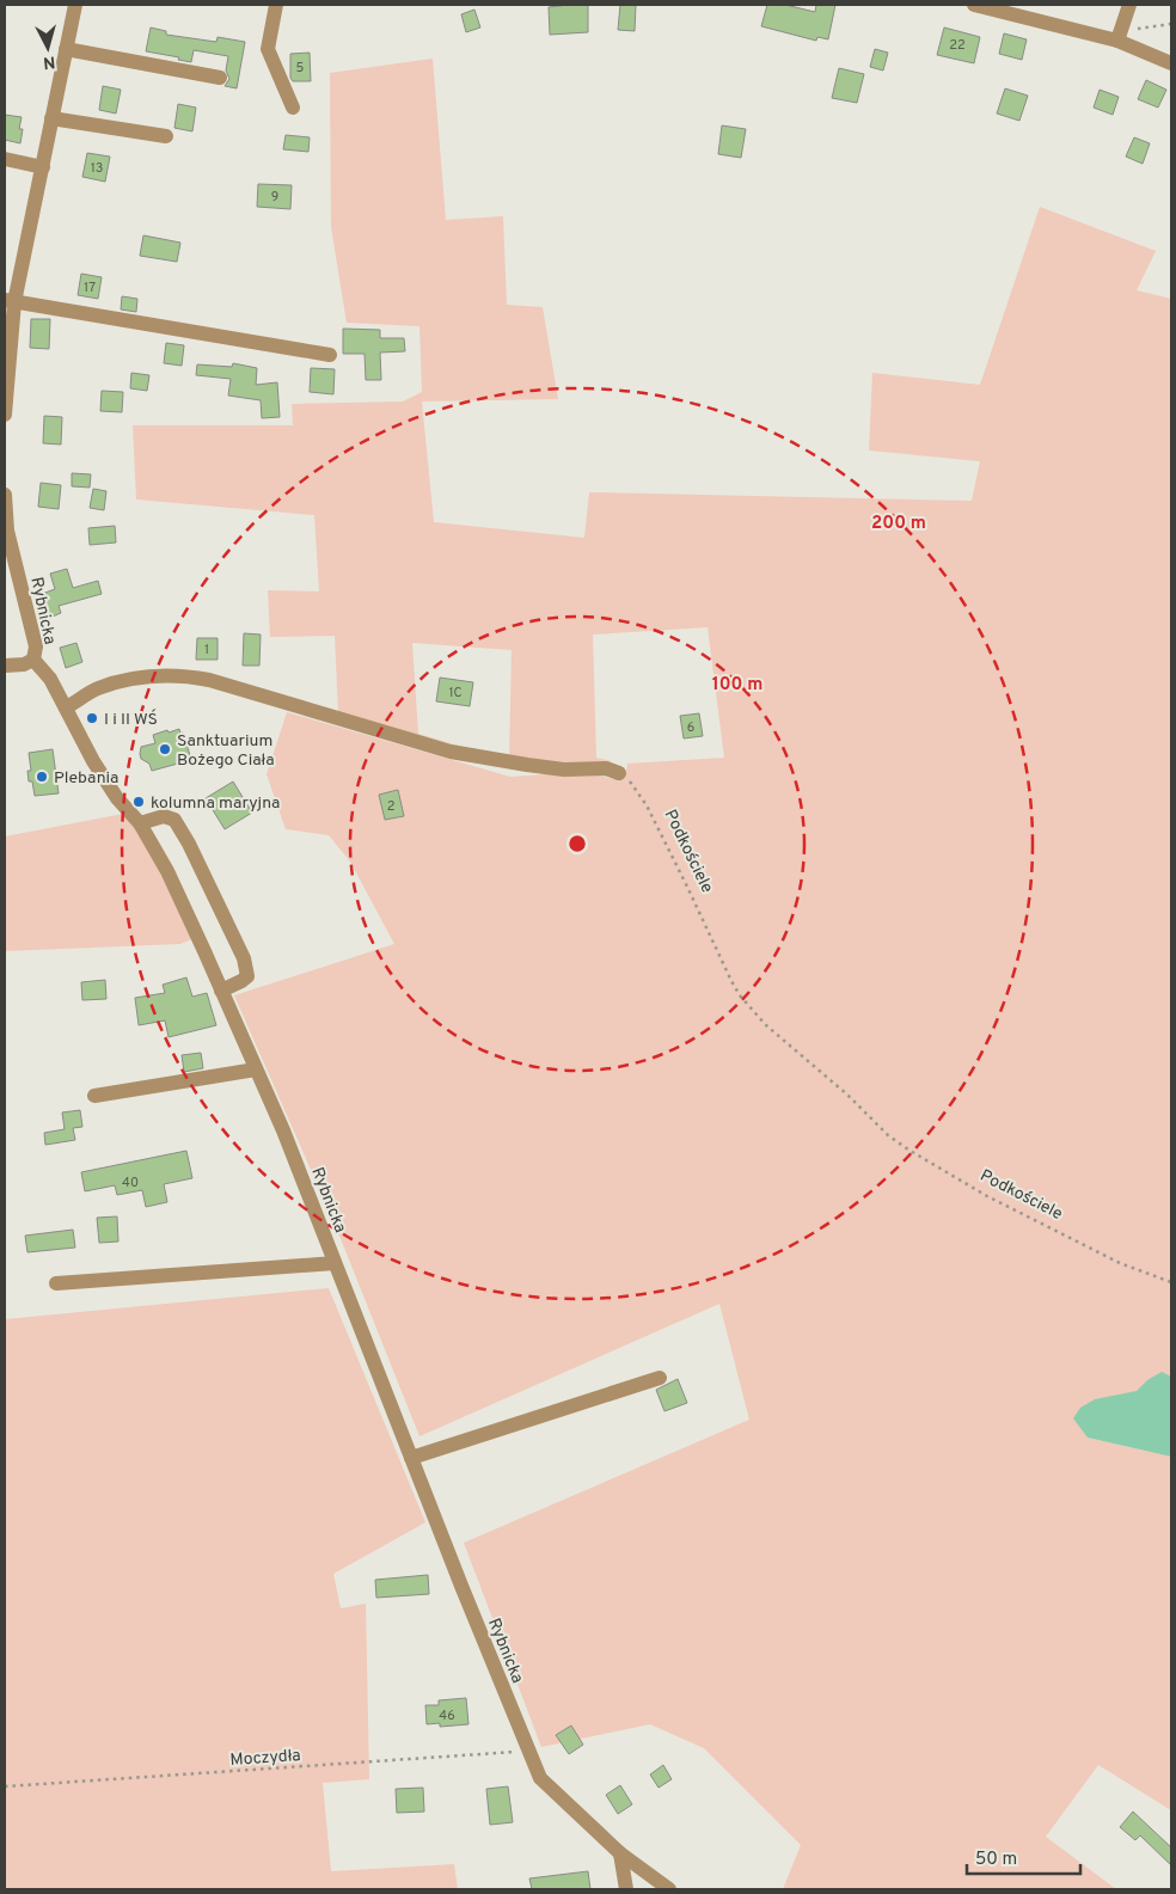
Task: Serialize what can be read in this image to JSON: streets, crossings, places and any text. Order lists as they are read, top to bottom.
{
  "streets": {
    "street": ["Rybnicka"],
    "path": ["Podkościele", "Moczydła"]
  },
  "crossings": [
    ["Rybnicka", "Moczydła"]
  ],
  "places": [
    "I i II WŚ",
    "Sanktuarium Bożego Ciała",
    "Plebania",
    "kolumna maryjna"
  ],
  "house_numbers": [
    "22",
    "5",
    "13",
    "9",
    "17",
    "1",
    "1C",
    "6",
    "2",
    "40",
    "46"
  ],
  "scale_bar": "50 m",
  "north": "bottom",
  "rings": ["200 m", "100 m"]
}
